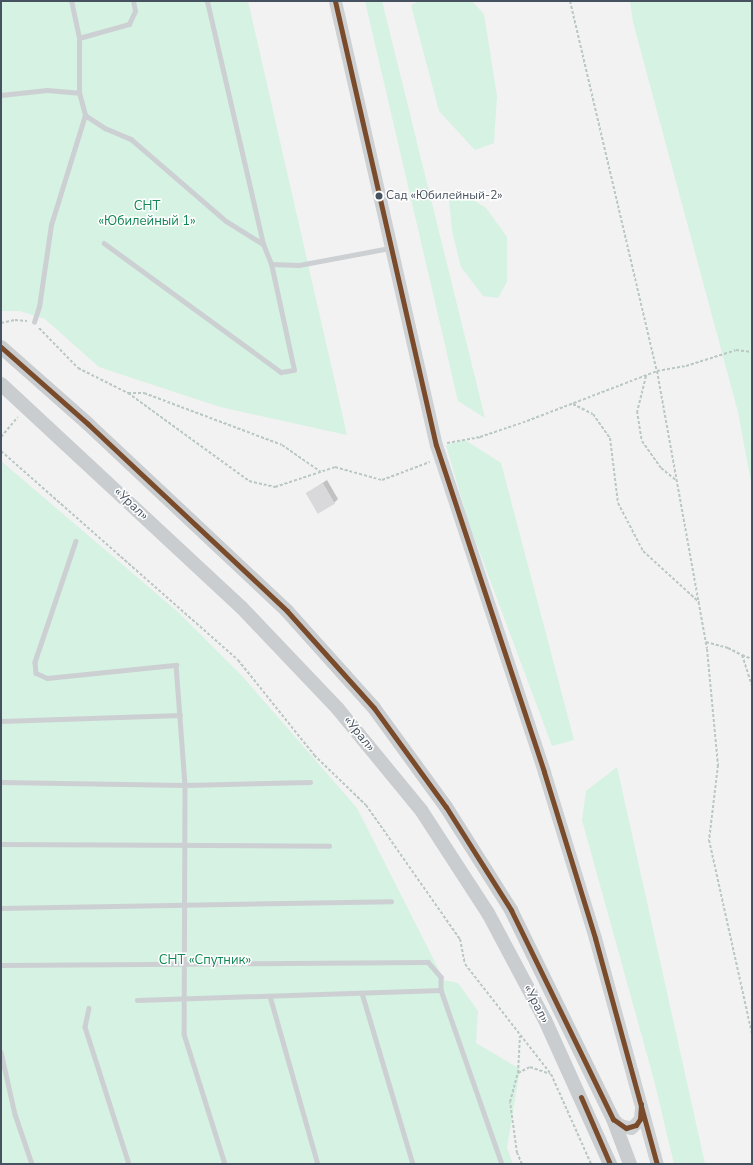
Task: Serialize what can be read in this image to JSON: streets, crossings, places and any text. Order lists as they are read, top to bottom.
{
  "streets": {
    "main road": ["«Урал»"]
  },
  "parks": ["СНТ «Юбилейный 1»", "СНТ «Спутник»"],
  "places": ["Сад «Юбилейный-2»"]
}
